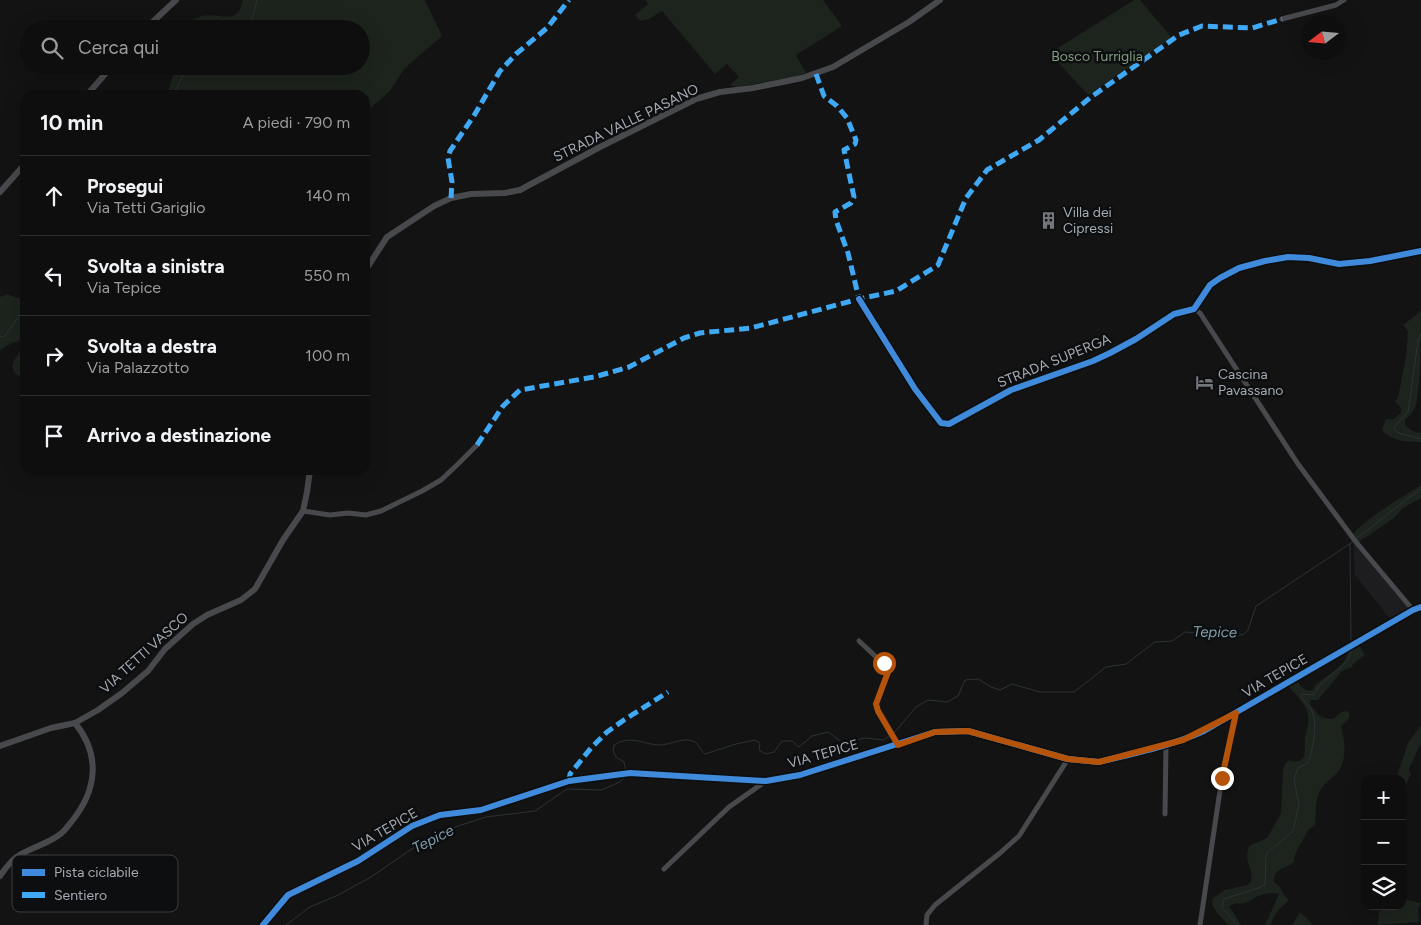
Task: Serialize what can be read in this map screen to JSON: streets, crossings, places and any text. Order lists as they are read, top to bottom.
{
  "streets": {
    "street": [
      "STRADA VALLE PASANO",
      "STRADA SUPERGA",
      "VIA TETTI VASCO",
      "VIA TEPICE"
    ]
  },
  "water": ["Tepice"],
  "parks": ["Bosco Turriglia"],
  "places": {
    "building": ["Villa dei Cipressi"],
    "hotel": ["Cascina Pavassano"]
  },
  "legend": ["Pista ciclabile", "Sentiero"],
  "north": "left",
  "page": {
    "search": "Cerca qui",
    "heading": ["10 min", "A piedi · 790 m"],
    "list": [
      ["Prosegui", "Via Tetti Gariglio", "140 m"],
      ["Svolta a sinistra", "Via Tepice", "550 m"],
      ["Svolta a destra", "Via Palazzotto", "100 m"],
      "Arrivo a destinazione"
    ],
    "map_buttons": ["+", "−"]
  }
}
